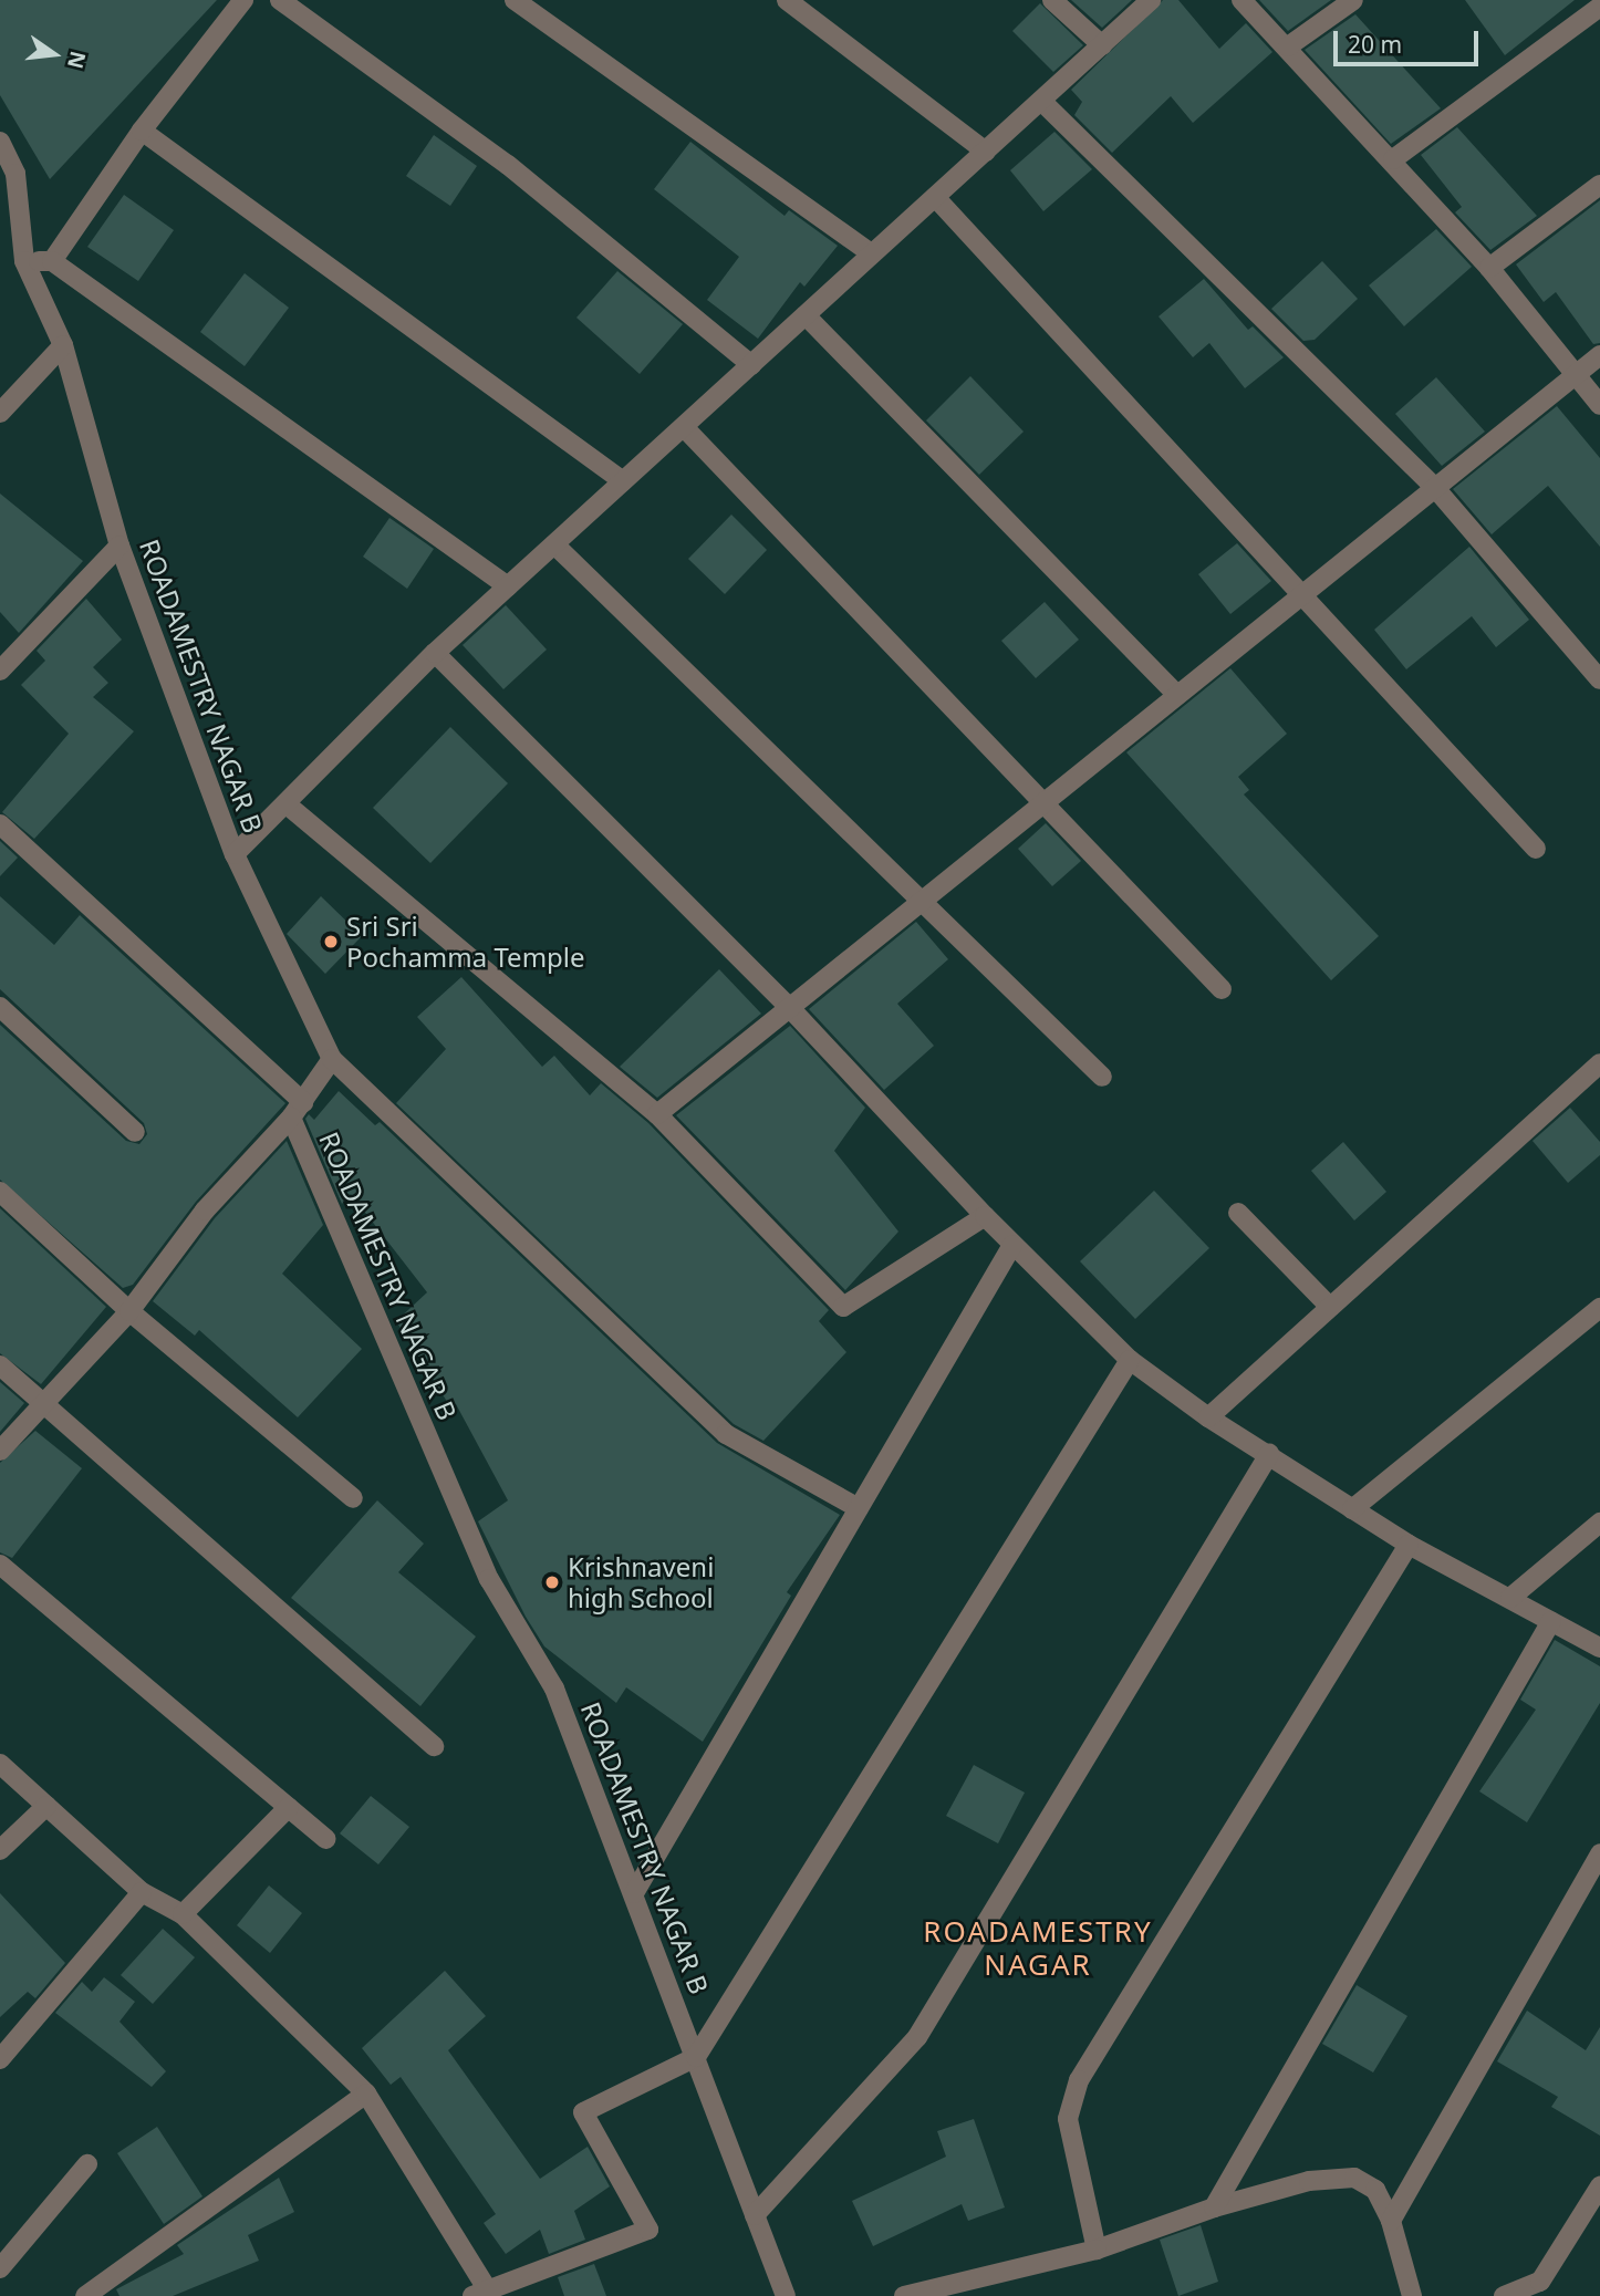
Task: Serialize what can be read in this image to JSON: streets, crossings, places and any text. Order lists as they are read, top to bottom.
{
  "streets": {
    "street": ["ROADAMESTRY NAGAR B"]
  },
  "districts": ["ROADAMESTRY NAGAR"],
  "places": ["Sri Sri Pochamma Temple", "Krishnaveni high School"],
  "scale_bar": "20 m",
  "north": "right"
}
